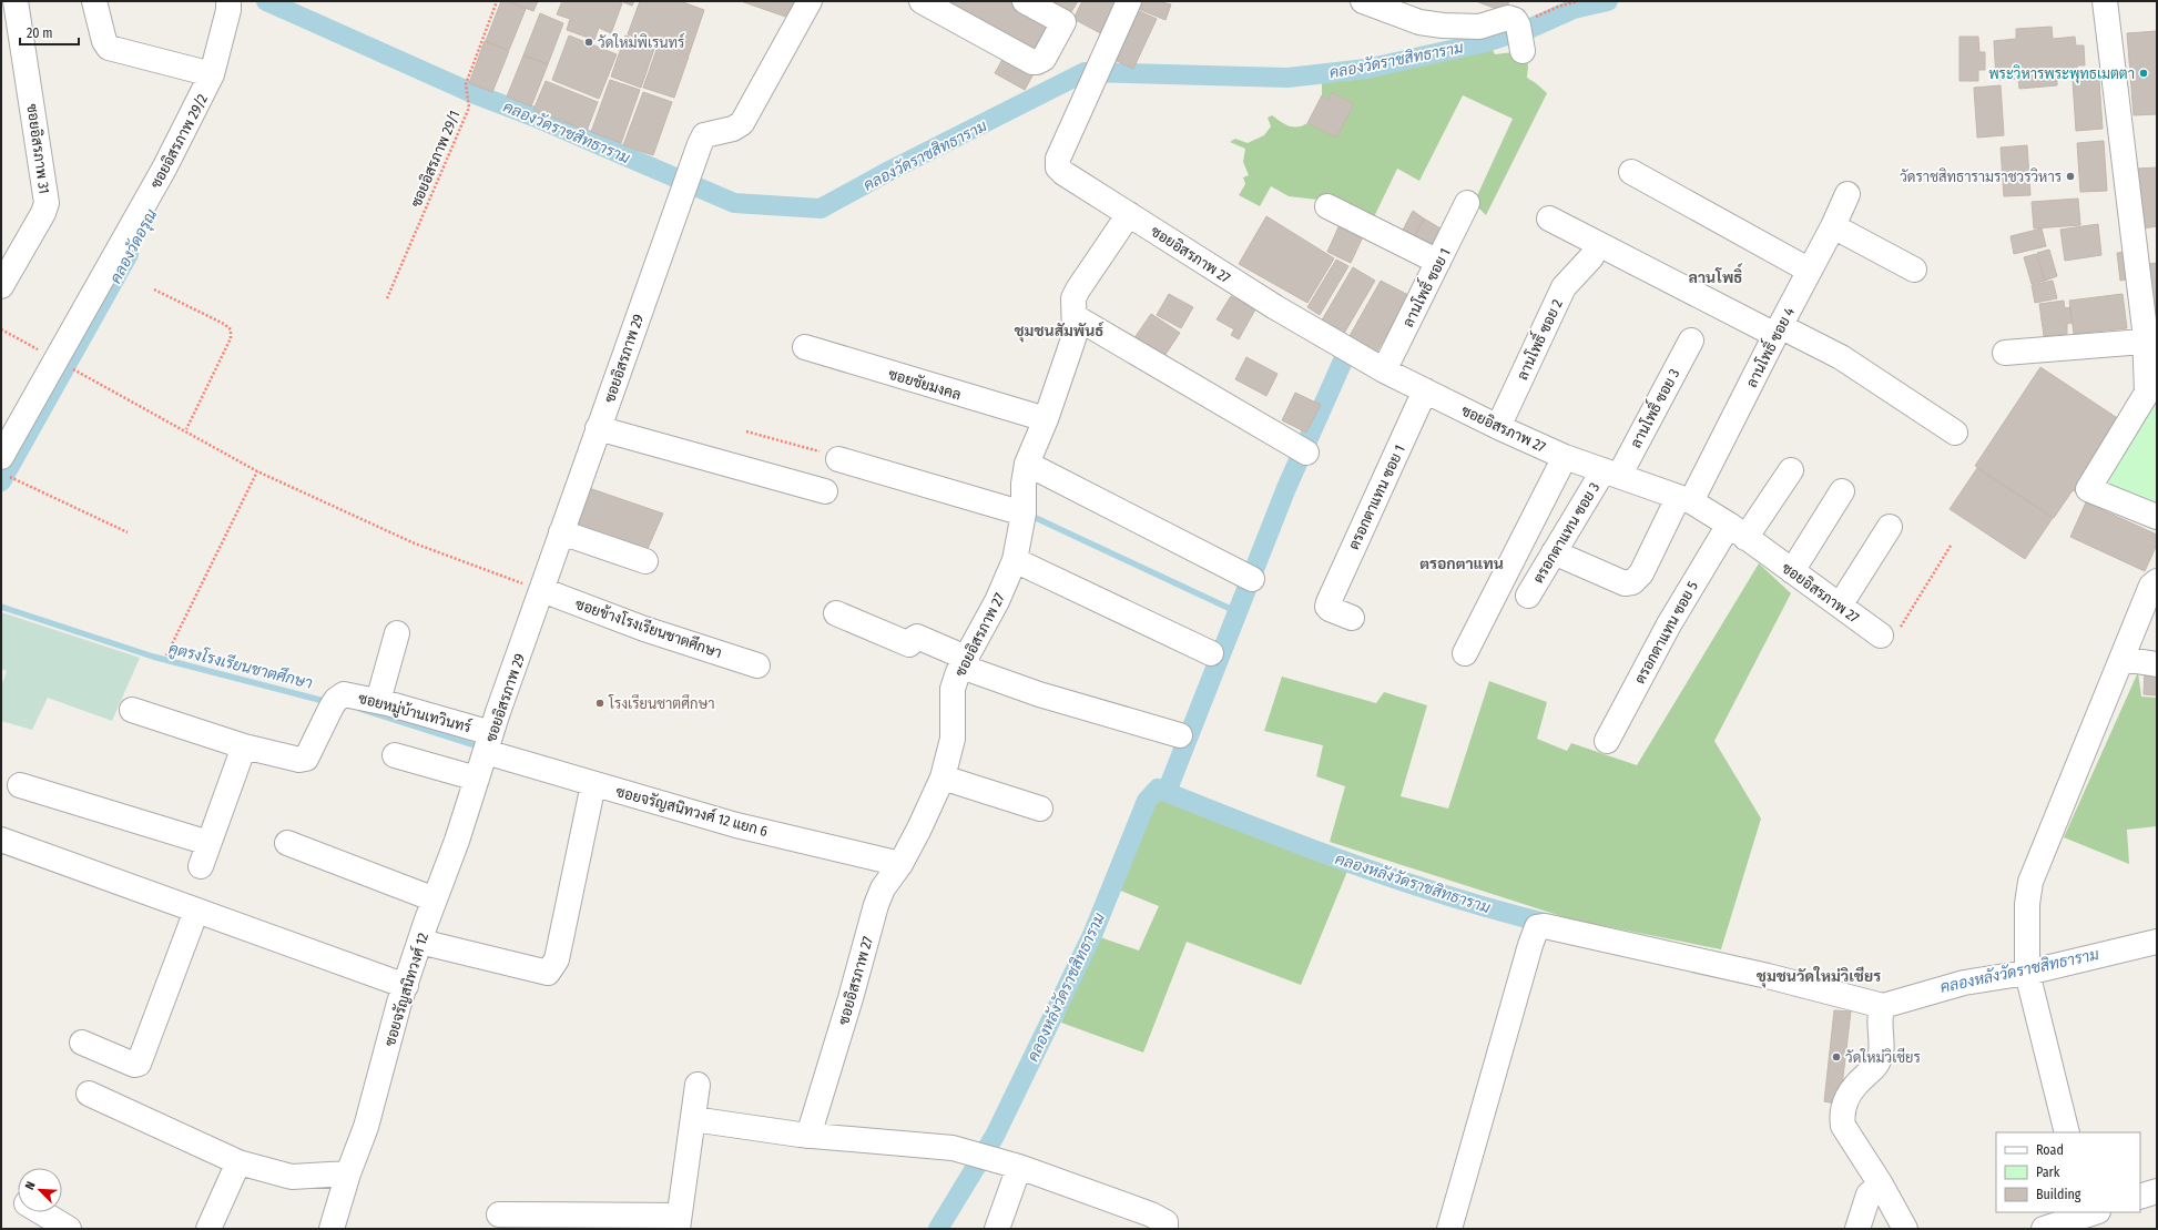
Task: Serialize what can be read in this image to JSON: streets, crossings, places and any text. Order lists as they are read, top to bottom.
{
  "streets": {
    "street": [
      "ซอยอิสรภาพ 29/2",
      "ซอยอิสรภาพ 31",
      "ซอยอิสรภาพ 27",
      "ลานโพธิ์ ซอย 1",
      "ลานโพธิ์ ซอย 2",
      "ลานโพธิ์ ซอย 4",
      "ซอยอิสรภาพ 29",
      "ซอยชัยมงคล",
      "ลานโพธิ์ ซอย 3",
      "ตรอกตาแทน ซอย 1",
      "ตรอกตาแทน ซอย 3",
      "ซอยข้างโรงเรียนชาตศึกษา",
      "ตรอกตาแทน ซอย 5",
      "ซอยหมู่บ้านเทวินทร์",
      "ซอยจรัญสนิทวงศ์ 12 แยก 6",
      "ซอยจรัญสนิทวงศ์ 12"
    ],
    "path": ["ซอยอิสรภาพ 29/1"]
  },
  "crossings": [
    ["ซอยอิสรภาพ 27", "ลานโพธิ์ ซอย 1"],
    ["ซอยอิสรภาพ 27", "ลานโพธิ์ ซอย 2"],
    ["ซอยอิสรภาพ 27", "ลานโพธิ์ ซอย 4"],
    ["ซอยอิสรภาพ 27", "ซอยชัยมงคล"],
    ["ซอยอิสรภาพ 27", "ลานโพธิ์ ซอย 3"],
    ["ซอยอิสรภาพ 27", "ตรอกตาแทน ซอย 1"],
    ["ซอยอิสรภาพ 27", "ตรอกตาแทน ซอย 3"],
    ["ซอยอิสรภาพ 27", "ตรอกตาแทน ซอย 5"],
    ["ซอยอิสรภาพ 27", "ซอยจรัญสนิทวงศ์ 12 แยก 6"],
    ["ลานโพธิ์ ซอย 4", "ตรอกตาแทน ซอย 3"],
    ["ซอยอิสรภาพ 29", "ซอยข้างโรงเรียนชาตศึกษา"],
    ["ซอยอิสรภาพ 29", "ซอยหมู่บ้านเทวินทร์"],
    ["ซอยอิสรภาพ 29", "ซอยจรัญสนิทวงศ์ 12 แยก 6"],
    ["ซอยอิสรภาพ 29", "ซอยจรัญสนิทวงศ์ 12"],
    ["ลานโพธิ์ ซอย 3", "ตรอกตาแทน ซอย 3"],
    ["ซอยหมู่บ้านเทวินทร์", "ซอยจรัญสนิทวงศ์ 12 แยก 6"],
    ["ซอยหมู่บ้านเทวินทร์", "ซอยจรัญสนิทวงศ์ 12"],
    ["ซอยจรัญสนิทวงศ์ 12 แยก 6", "ซอยจรัญสนิทวงศ์ 12"]
  ],
  "districts": [
    "ลานโพธิ์",
    "ชุมชนสัมพันธ์",
    "ตรอกตาแทน",
    "ชุมชนวัดใหม่วิเชียร"
  ],
  "water": [
    "คลองวัดราชสิทธาราม",
    "คลองวัดอรุณ",
    "คูตรงโรงเรียนชาตศึกษา",
    "คลองหลังวัดราชสิทธาราม"
  ],
  "places": [
    "วัดใหม่พิเรนทร์",
    "พระวิหารพระพุทธเมตตา",
    "วัดราชสิทธารามราชวรวิหาร",
    "โรงเรียนชาตศึกษา",
    "วัดใหม่วิเชียร"
  ],
  "legend": ["Road", "Park", "Building"],
  "scale_bar": "20 m",
  "north": "top left"
}
